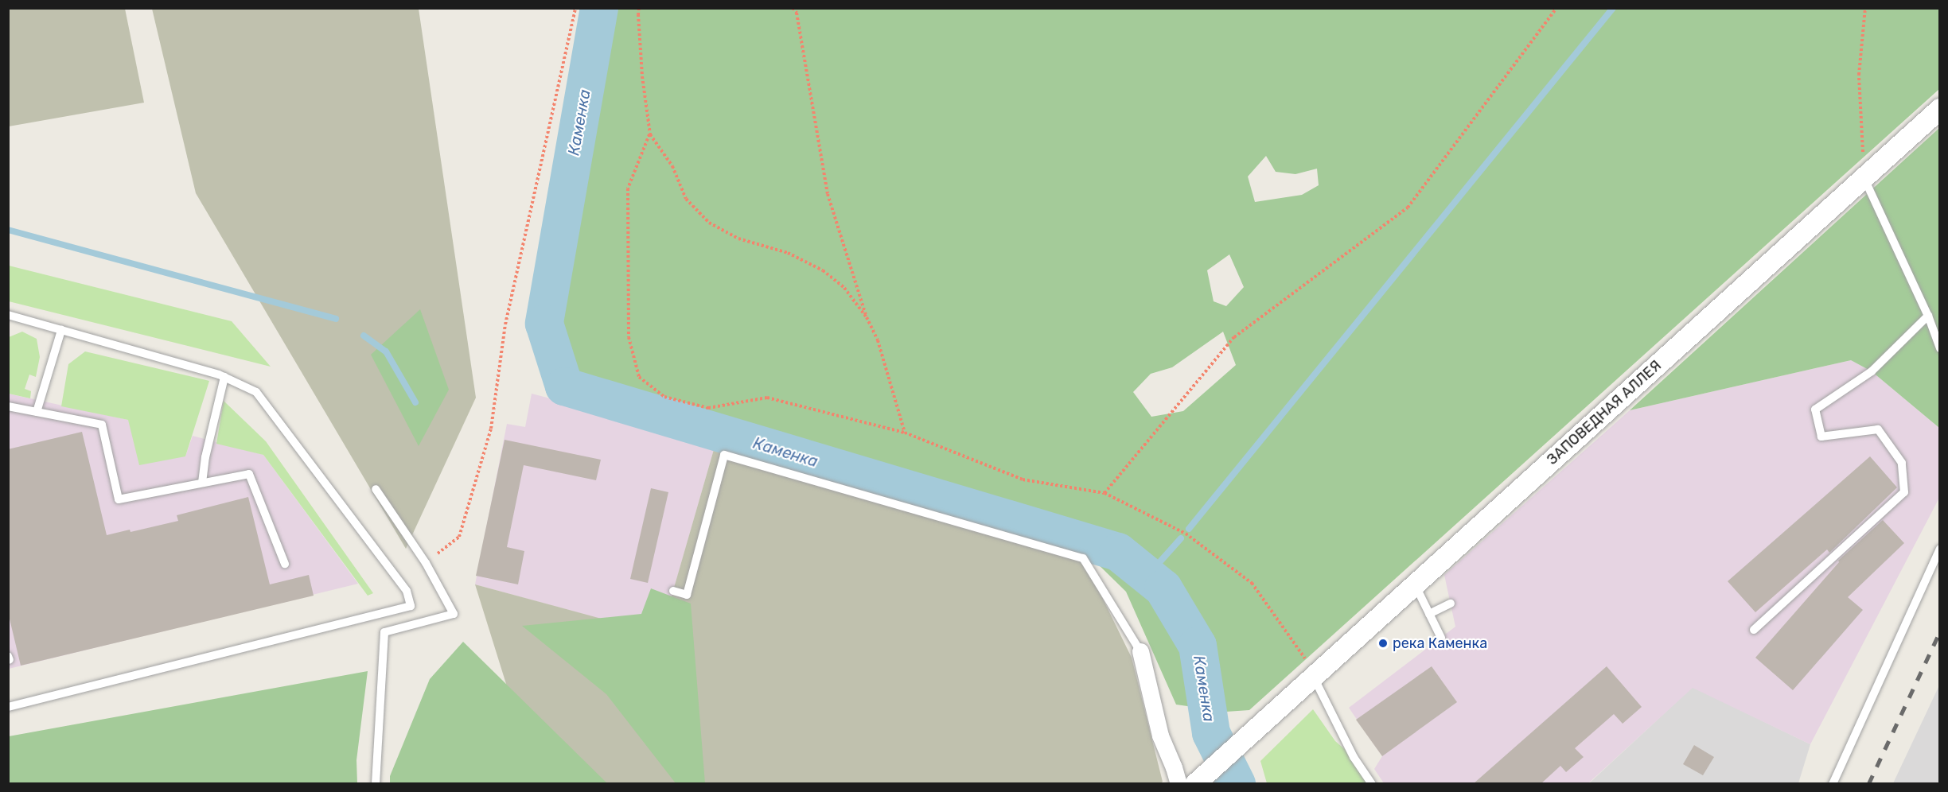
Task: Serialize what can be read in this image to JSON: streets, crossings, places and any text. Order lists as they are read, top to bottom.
{
  "streets": {
    "street": ["ЗАПОВЕДНАЯ АЛЛЕЯ"]
  },
  "water": ["Каменка"],
  "places": ["река Каменка"]
}
